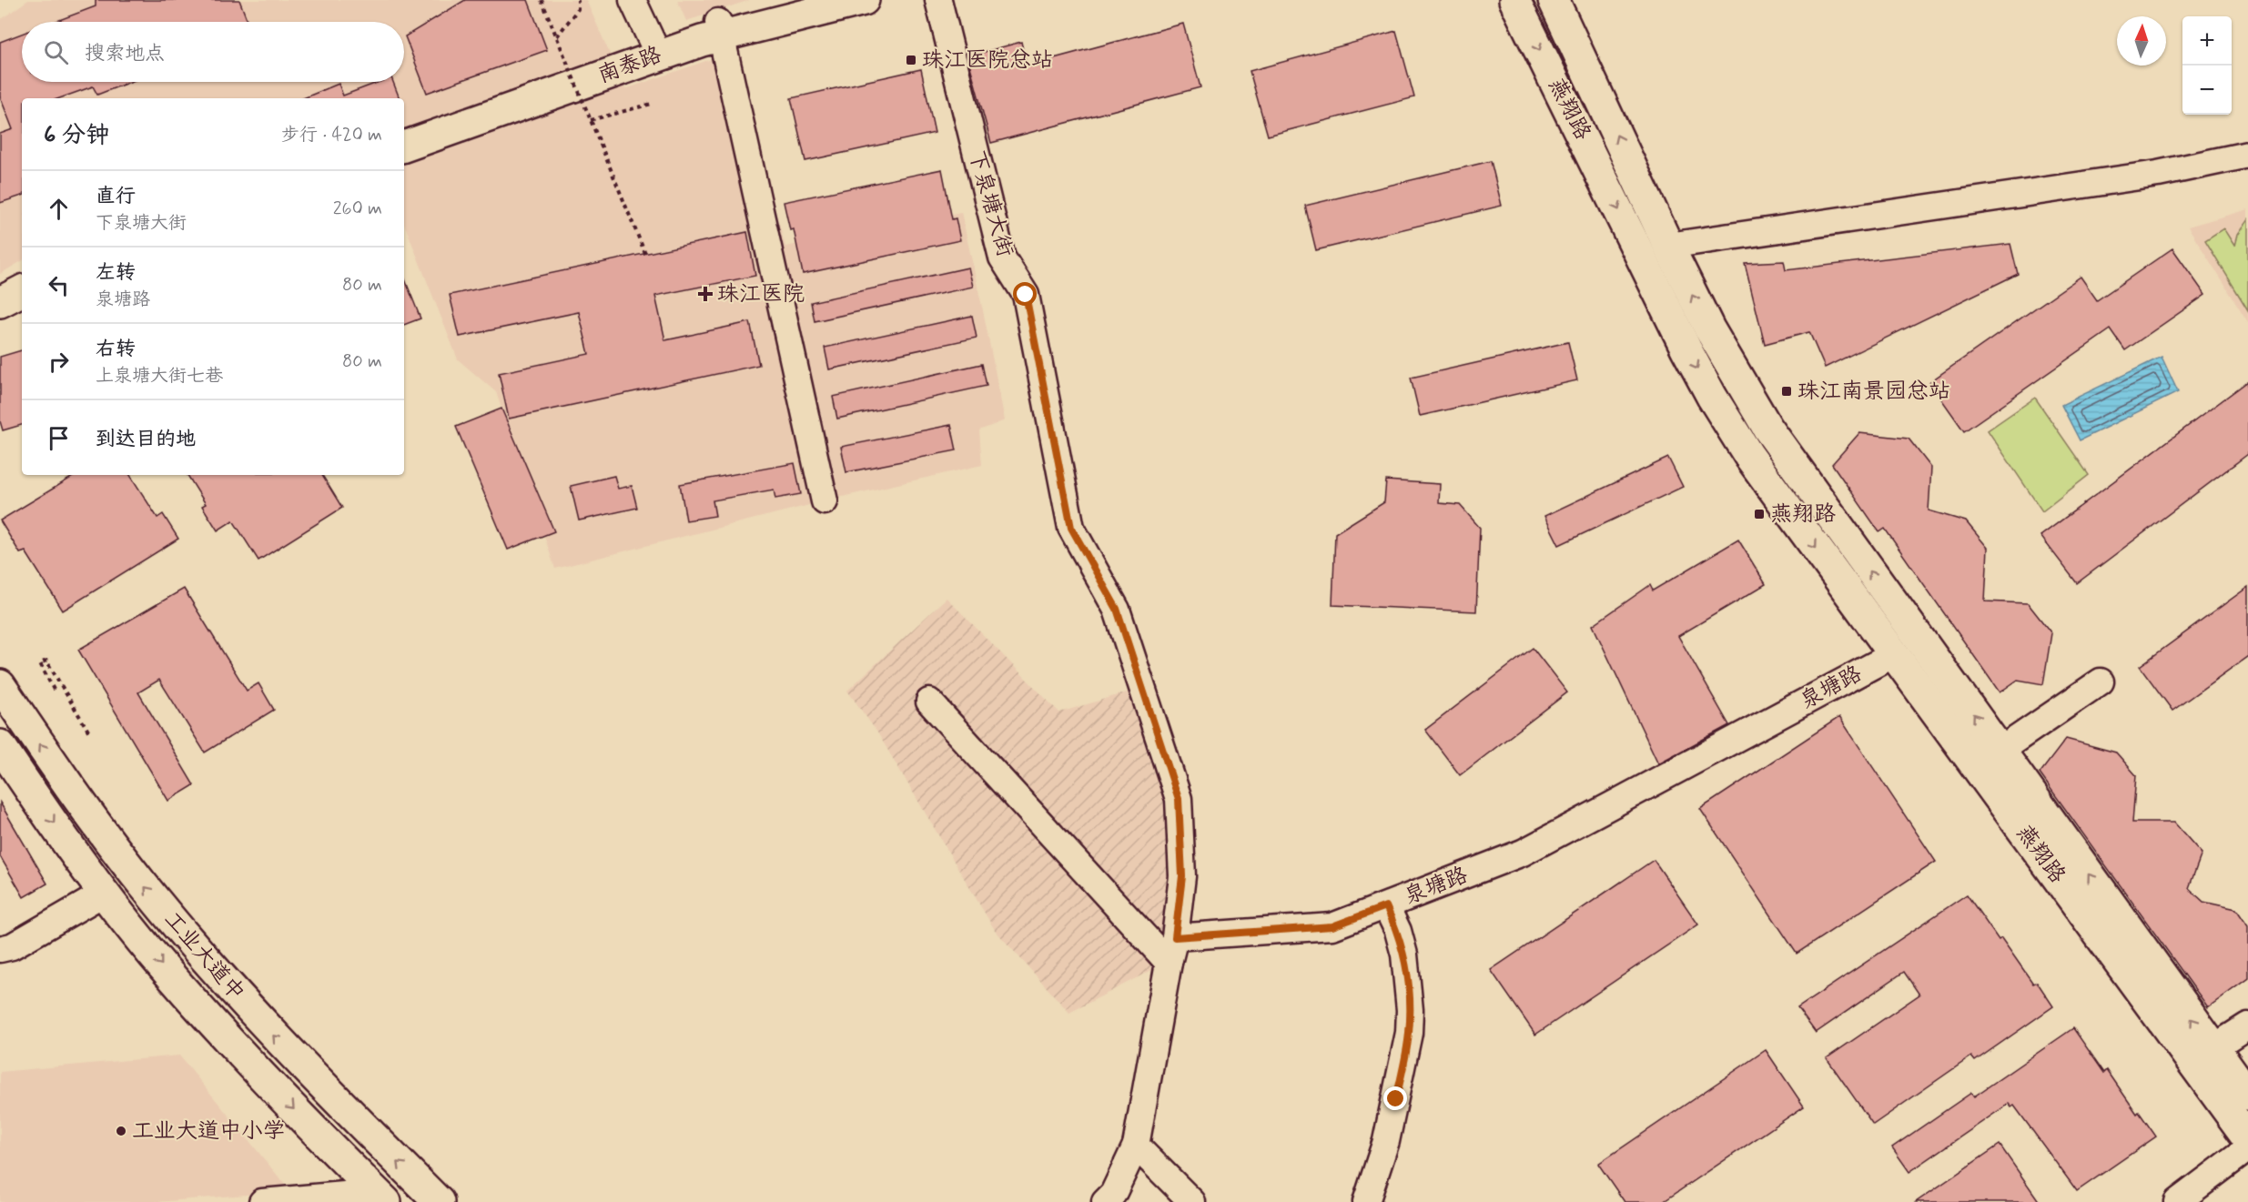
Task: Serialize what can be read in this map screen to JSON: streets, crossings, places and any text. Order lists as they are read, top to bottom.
{
  "streets": {
    "main road": ["南泰路", "燕翔路", "工业大道中"],
    "street": ["下泉塘大街", "泉塘路"]
  },
  "crossings": [
    ["燕翔路", "泉塘路"],
    ["下泉塘大街", "泉塘路"]
  ],
  "places": {
    "transit": ["珠江医院总站", "珠江南景园总站", "燕翔路"],
    "health": ["珠江医院"],
    "other": ["工业大道中小学"]
  },
  "north": "top",
  "page": {
    "map_buttons": ["+", "−"],
    "search": "搜索地点",
    "heading": ["6 分钟", "步行 · 420 m"],
    "list": [
      ["直行", "下泉塘大街", "260 m"],
      ["左转", "泉塘路", "80 m"],
      ["右转", "上泉塘大街七巷", "80 m"],
      "到达目的地"
    ]
  }
}
